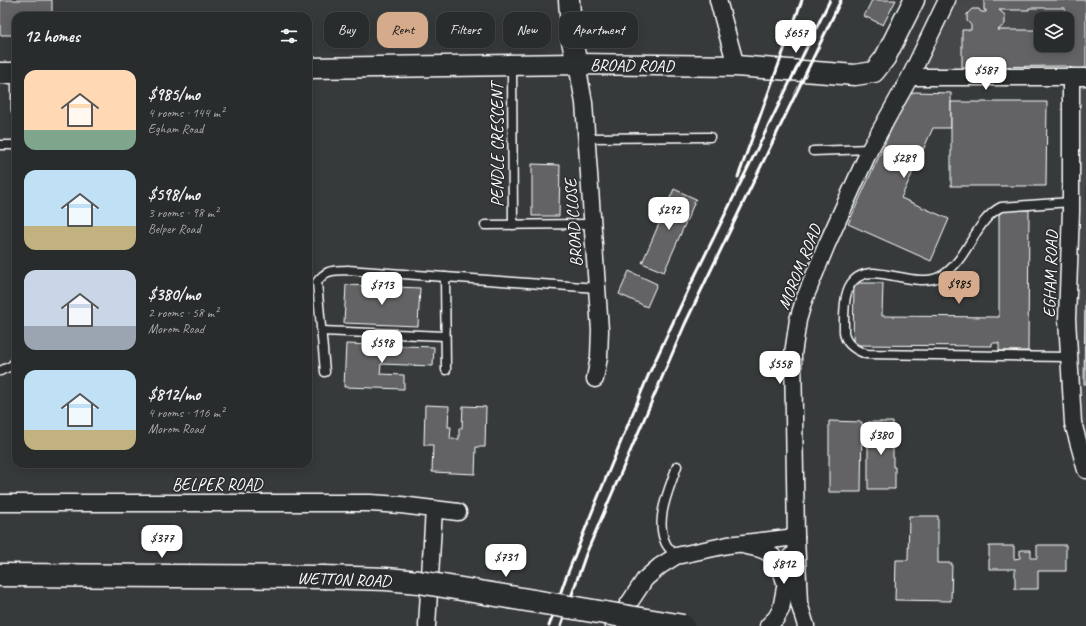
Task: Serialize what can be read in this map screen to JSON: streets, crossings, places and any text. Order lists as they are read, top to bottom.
{
  "streets": {
    "main road": ["WETTON ROAD"],
    "street": [
      "BROAD ROAD",
      "BROAD CLOSE",
      "MOROM ROAD",
      "EGHAM ROAD",
      "BELPER ROAD"
    ],
    "lane": ["PENDLE CRESCENT"]
  },
  "crossings": [
    ["BROAD ROAD", "PENDLE CRESCENT"],
    ["BROAD ROAD", "BROAD CLOSE"]
  ],
  "page": {
    "chip": [
      "Buy",
      "Rent",
      "Filters",
      "New",
      "Apartment"
    ],
    "heading": "12 homes",
    "price": [
      "$657",
      "$587",
      "$289",
      "$292",
      "$985",
      "$713",
      "$598",
      "$558",
      "$380",
      "$377",
      "$731",
      "$812"
    ],
    "list": [
      {
        "name": "$985/mo",
        "note": "4 rooms · 144 m² · Egham Road"
      },
      {
        "name": "$598/mo",
        "note": "3 rooms · 98 m² · Belper Road"
      },
      {
        "name": "$380/mo",
        "note": "2 rooms · 58 m² · Morom Road"
      },
      {
        "name": "$812/mo",
        "note": "4 rooms · 116 m² · Morom Road"
      }
    ]
  }
}
